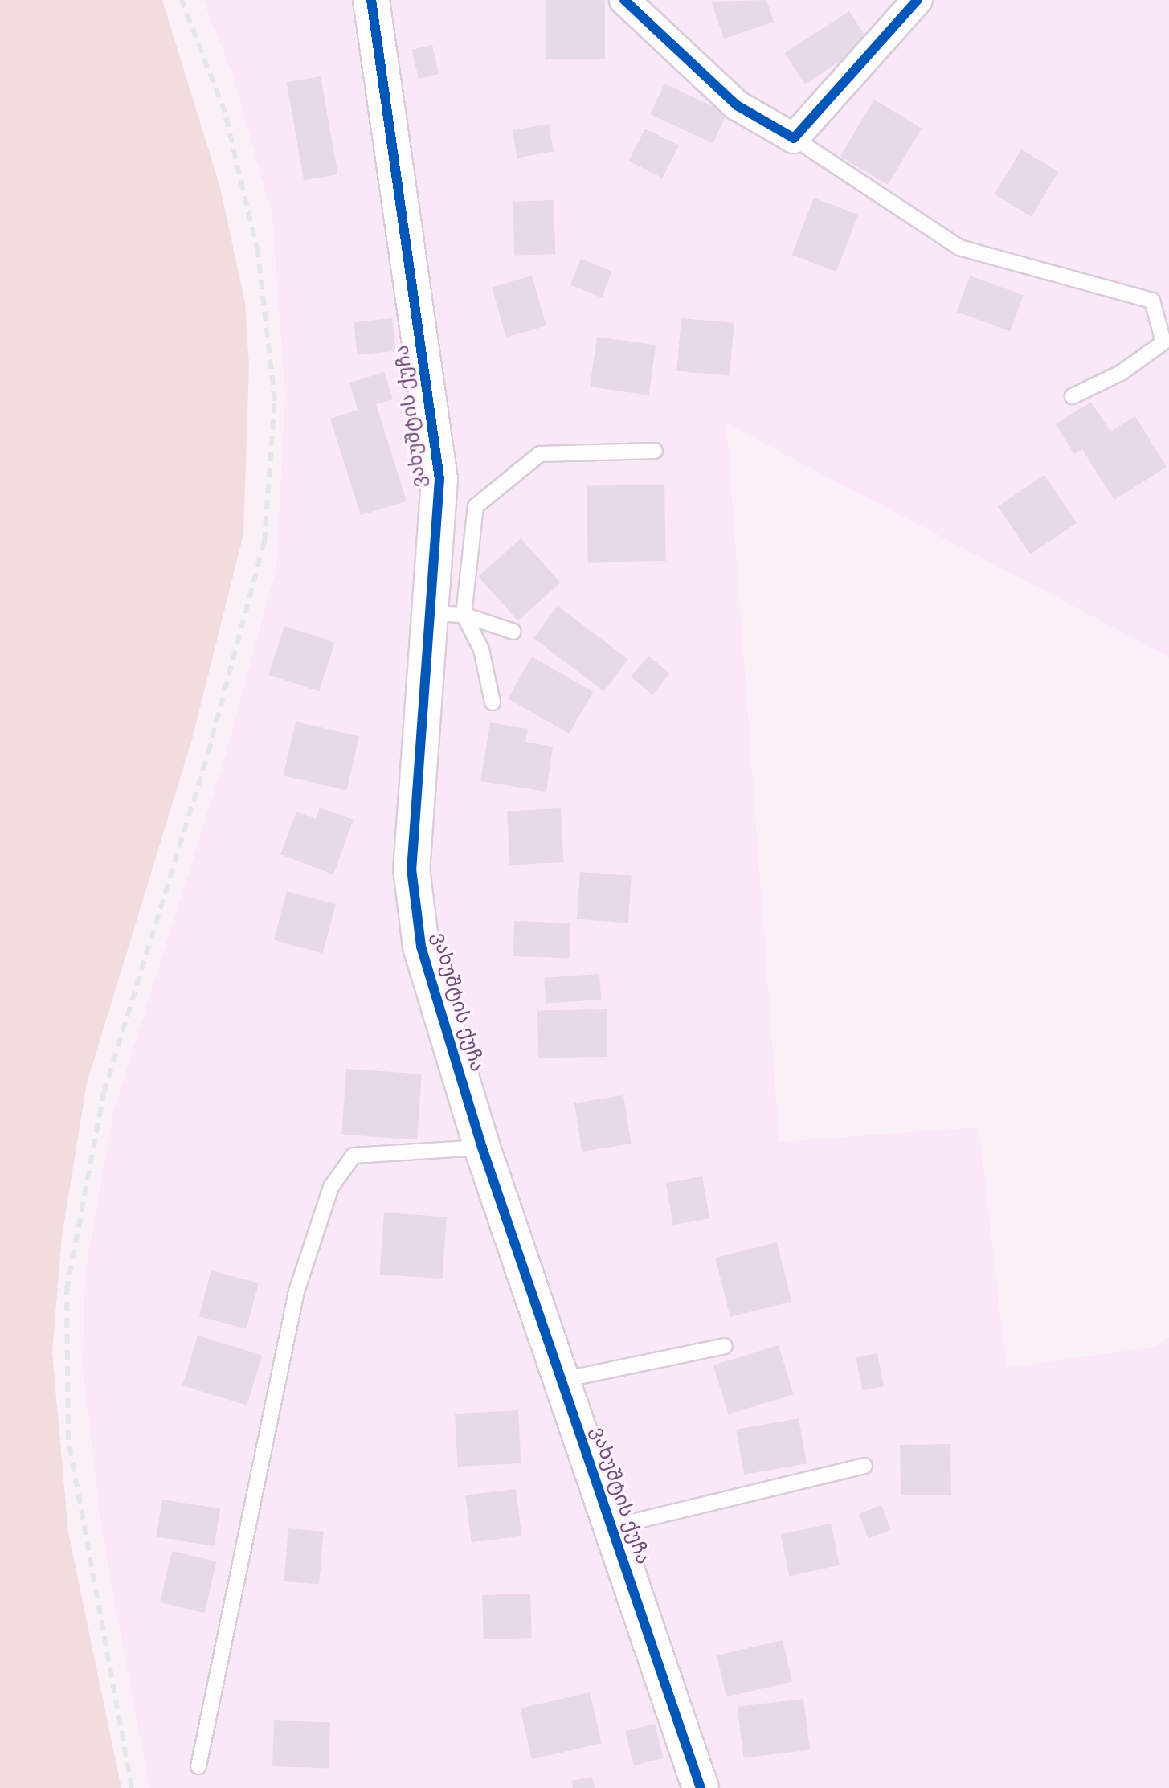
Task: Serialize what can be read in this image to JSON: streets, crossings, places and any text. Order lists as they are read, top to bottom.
{
  "streets": {
    "street": ["ვახუშტის ქუჩა"]
  }
}
